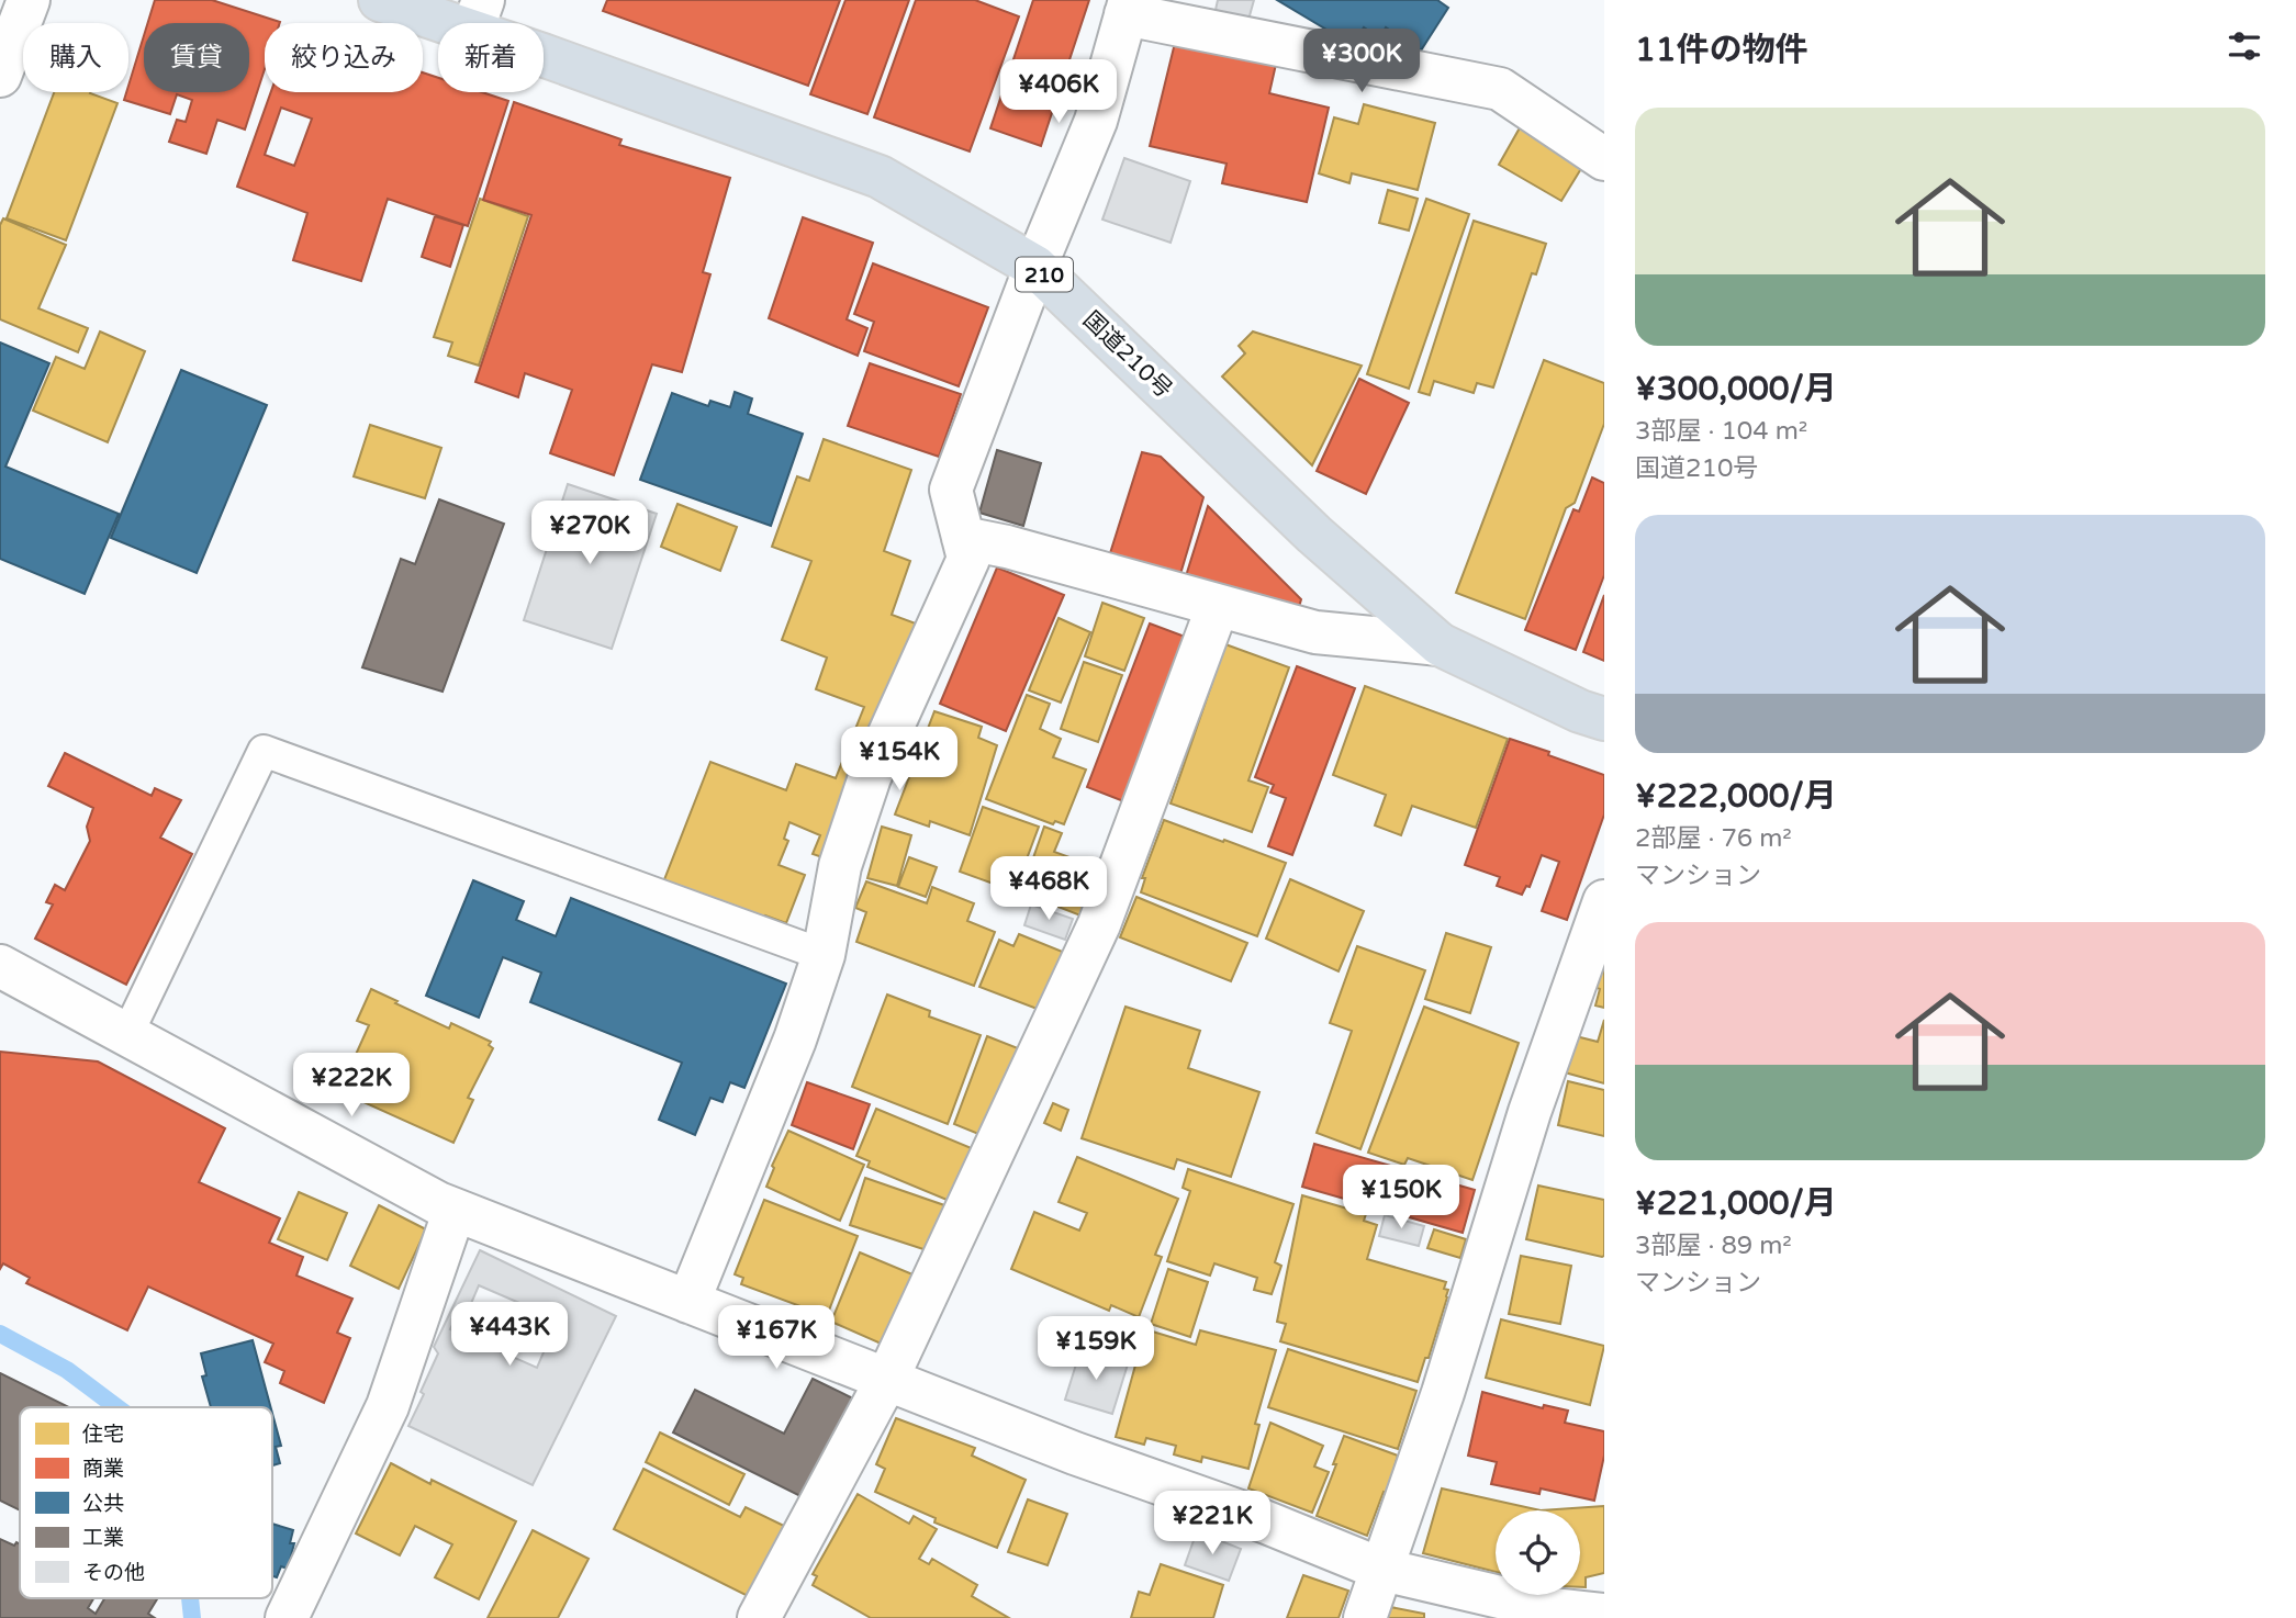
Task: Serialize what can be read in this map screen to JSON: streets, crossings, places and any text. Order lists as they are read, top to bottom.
{
  "streets": {
    "highway": ["210", "国道210号"]
  },
  "legend": [
    "住宅",
    "商業",
    "公共",
    "工業",
    "その他"
  ],
  "page": {
    "heading": "11件の物件",
    "chip": [
      "購入",
      "賃貸",
      "絞り込み",
      "新着"
    ],
    "price": [
      "¥300K",
      "¥406K",
      "¥270K",
      "¥154K",
      "¥468K",
      "¥222K",
      "¥150K",
      "¥443K",
      "¥167K",
      "¥159K",
      "¥221K"
    ],
    "list": [
      {
        "name": "¥300,000/月",
        "note": "3部屋 · 104 m² · 国道210号"
      },
      {
        "name": "¥222,000/月",
        "note": "2部屋 · 76 m² · マンション"
      },
      {
        "name": "¥221,000/月",
        "note": "3部屋 · 89 m² · マンション"
      }
    ]
  }
}
